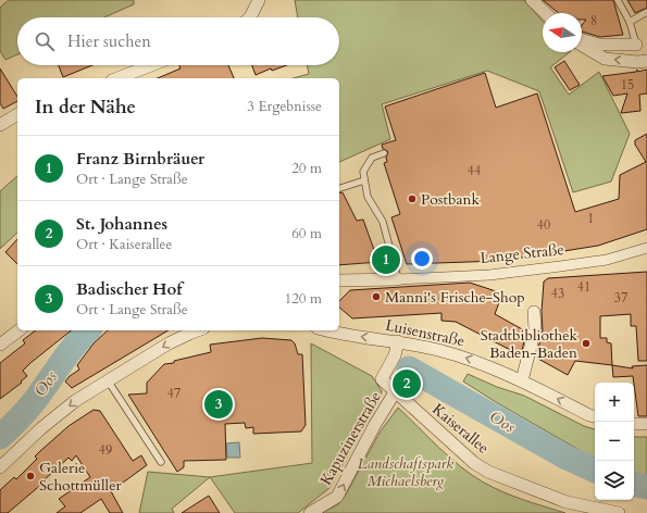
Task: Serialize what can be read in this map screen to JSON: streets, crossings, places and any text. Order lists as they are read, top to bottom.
{
  "streets": {
    "street": [
      "Lange Straße",
      "Luisenstraße",
      "Kaiserallee",
      "Kapuzinerstraße"
    ]
  },
  "crossings": [
    ["Luisenstraße", "Kaiserallee"],
    ["Kaiserallee", "Kapuzinerstraße"]
  ],
  "one_way": ["Luisenstraße", "Kapuzinerstraße"],
  "water": ["Oos"],
  "parks": ["Landschaftspark Michaelsberg"],
  "places": [
    "Postbank",
    "Manni's Frische-Shop",
    "Stadtbibliothek Baden-Baden",
    "Galerie Schottmüller"
  ],
  "house_numbers": [
    "8",
    "15",
    "44",
    "1",
    "40",
    "41",
    "43",
    "37",
    "47",
    "49"
  ],
  "north": "left",
  "page": {
    "search": "Hier suchen",
    "heading": ["In der Nähe", "3 Ergebnisse"],
    "list": [
      {
        "mark": "1",
        "name": "Franz Birnbräuer",
        "note": "Ort · Lange Straße",
        "value": "20 m"
      },
      {
        "mark": "2",
        "name": "St. Johannes",
        "note": "Ort · Kaiserallee",
        "value": "60 m"
      },
      {
        "mark": "3",
        "name": "Badischer Hof",
        "note": "Ort · Lange Straße",
        "value": "120 m"
      }
    ],
    "pins": ["1", "2", "3"],
    "map_buttons": ["+", "−"]
  }
}
